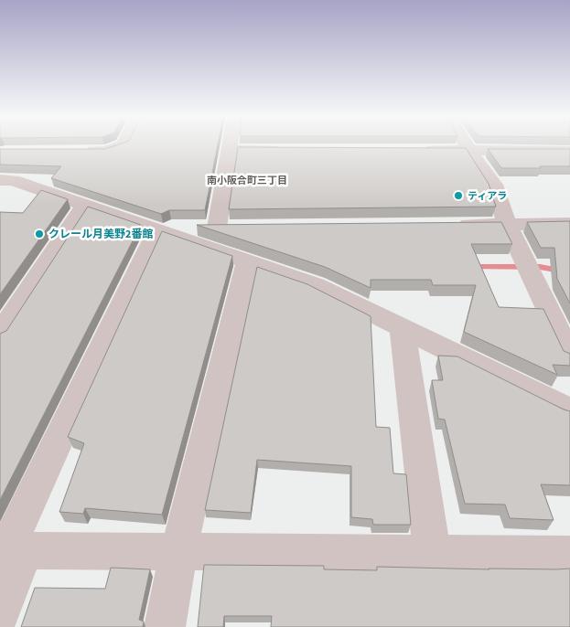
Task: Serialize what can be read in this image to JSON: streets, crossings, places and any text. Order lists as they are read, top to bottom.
{
  "districts": ["南小阪合町三丁目"],
  "places": ["ティアラ", "クレール月美野2番館"]
}
